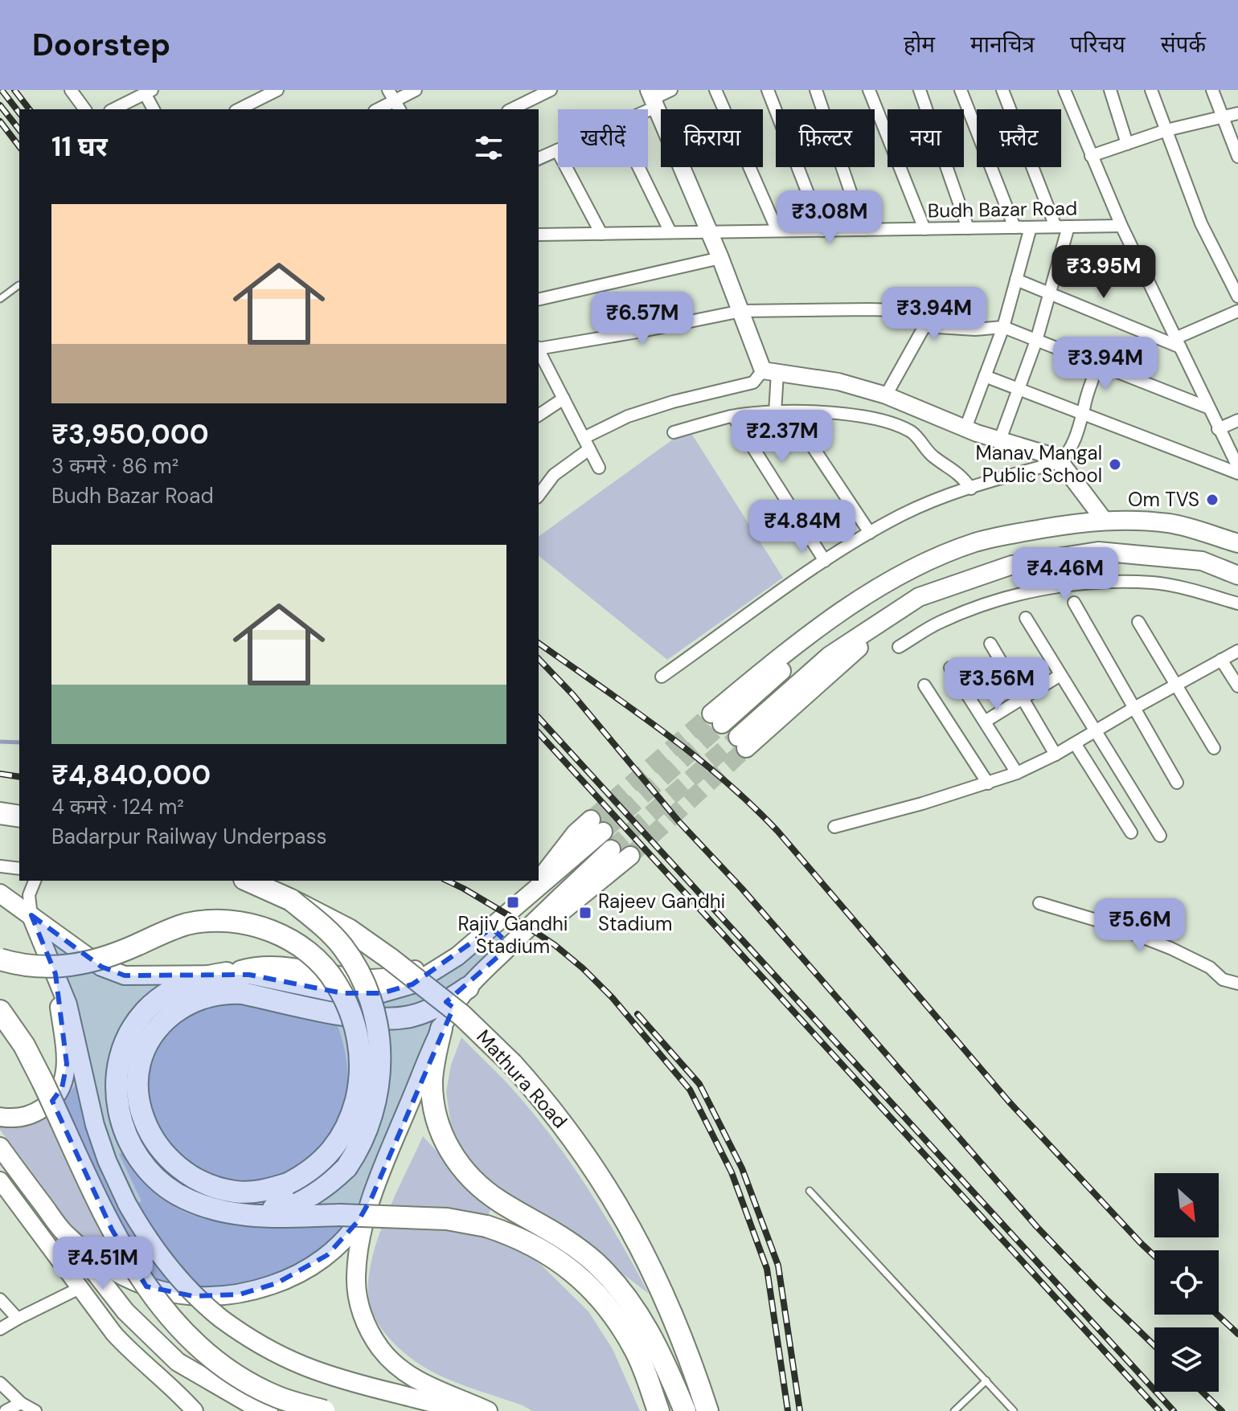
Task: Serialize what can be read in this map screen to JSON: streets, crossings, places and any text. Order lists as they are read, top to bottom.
{
  "streets": {
    "highway": ["Mathura Road"],
    "street": ["Budh Bazar Road"]
  },
  "places": {
    "other": ["Manav Mangal Public School", "Om TVS"],
    "transit": ["Rajiv Gandhi Stadium", "Rajeev Gandhi Stadium"]
  },
  "north": "bottom right",
  "page": {
    "header": "Doorstep",
    "nav": [
      "होम",
      "मानचित्र",
      "परिचय",
      "संपर्क"
    ],
    "chip": [
      "खरीदें",
      "किराया",
      "फ़िल्टर",
      "नया",
      "फ़्लैट"
    ],
    "heading": "11 घर",
    "list": [
      {
        "name": "₹3,950,000",
        "note": "3 कमरे · 86 m² · Budh Bazar Road"
      },
      {
        "name": "₹4,840,000",
        "note": "4 कमरे · 124 m² · Badarpur Railway Underpass"
      }
    ],
    "price": [
      "₹3.08M",
      "₹3.95M",
      "₹3.94M",
      "₹6.57M",
      "₹3.94M",
      "₹2.37M",
      "₹4.84M",
      "₹4.46M",
      "₹3.56M",
      "₹5.6M",
      "₹4.51M"
    ]
  }
}
